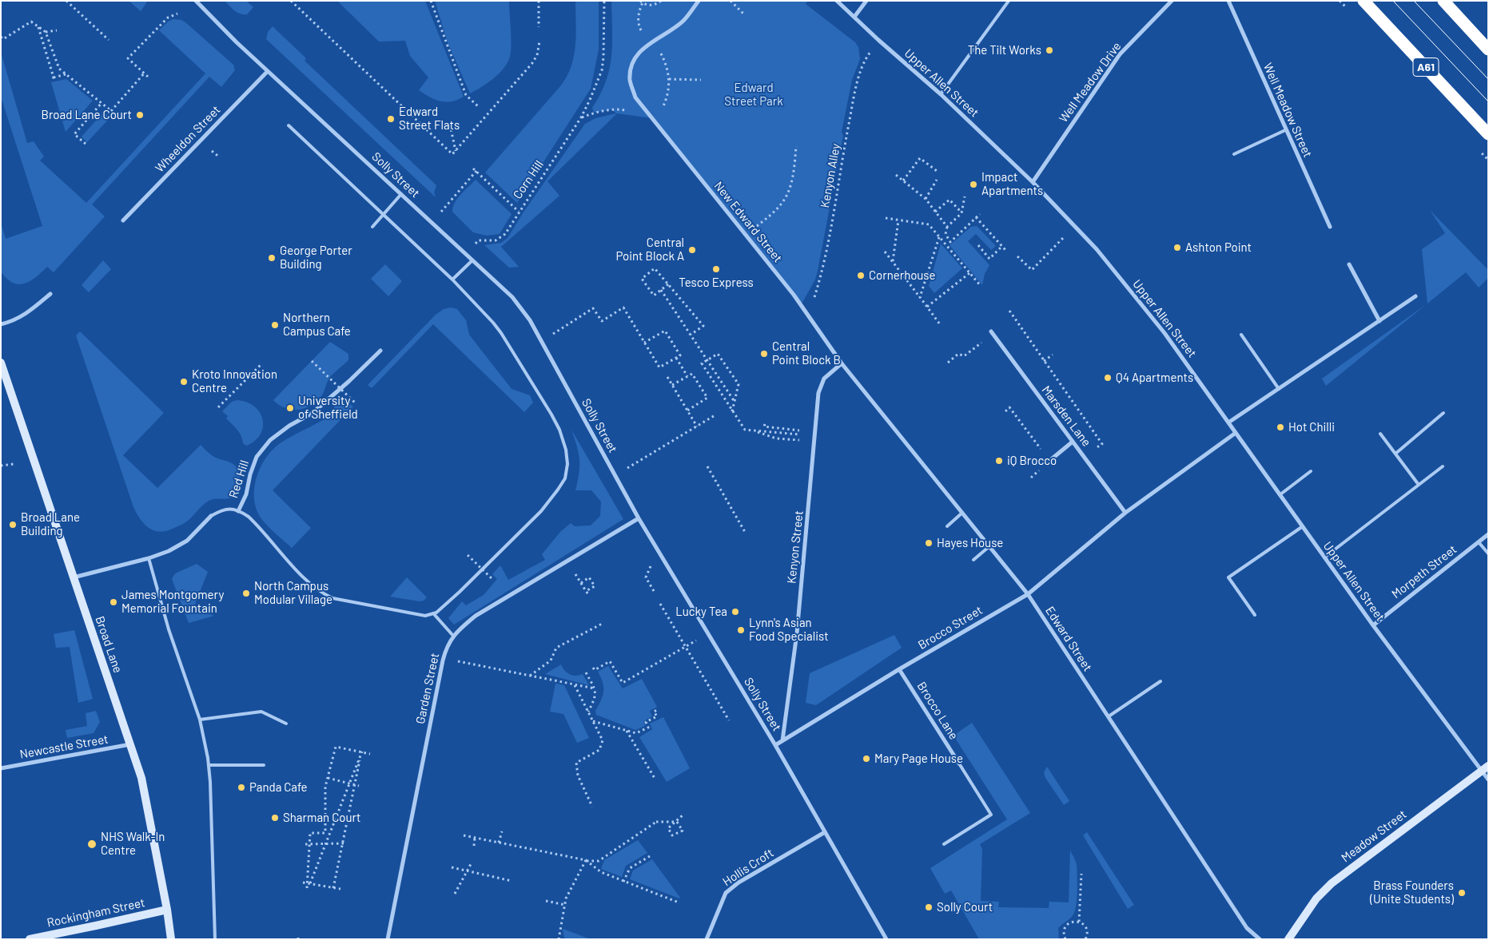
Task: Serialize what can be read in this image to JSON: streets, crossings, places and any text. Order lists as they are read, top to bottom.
{
  "streets": {
    "highway": ["A61"],
    "main road": ["Broad Lane", "Meadow Street", "Rockingham Street"],
    "street": [
      "Well Meadow Drive",
      "Upper Allen Street",
      "Well Meadow Street",
      "Wheeldon Street",
      "Solly Street",
      "New Edward Street",
      "Marsden Lane",
      "Red Hill",
      "Kenyon Street",
      "Morpeth Street",
      "Brocco Street",
      "Edward Street",
      "Garden Street",
      "Brocco Lane",
      "Newcastle Street",
      "Hollis Croft"
    ],
    "path": ["Kenyon Alley", "Corn Hill"]
  },
  "crossings": [
    ["Well Meadow Drive", "Upper Allen Street"],
    ["Upper Allen Street", "Kenyon Alley"],
    ["Upper Allen Street", "Morpeth Street"],
    ["Upper Allen Street", "Brocco Street"],
    ["Upper Allen Street", "Meadow Street"],
    ["Wheeldon Street", "Solly Street"],
    ["Solly Street", "Brocco Street"],
    ["Solly Street", "Garden Street"],
    ["Solly Street", "Hollis Croft"],
    ["Kenyon Alley", "New Edward Street"],
    ["New Edward Street", "Kenyon Street"],
    ["New Edward Street", "Edward Street"],
    ["Marsden Lane", "Brocco Street"],
    ["Red Hill", "Broad Lane"],
    ["Kenyon Street", "Brocco Street"],
    ["Kenyon Street", "Edward Street"],
    ["Brocco Street", "Edward Street"],
    ["Brocco Street", "Brocco Lane"],
    ["Broad Lane", "Newcastle Street"],
    ["Broad Lane", "Rockingham Street"]
  ],
  "parks": ["Edward Street Park"],
  "places": [
    "The Tilt Works",
    "Broad Lane Court",
    "Edward Street Flats",
    "Impact Apartments",
    "Ashton Point",
    "Central Point Block A",
    "George Porter Building",
    "Tesco Express",
    "Cornerhouse",
    "Northern Campus Cafe",
    "Central Point Block B",
    "Q4 Apartments",
    "Kroto Innovation Centre",
    "University of Sheffield",
    "Hot Chilli",
    "iQ Brocco",
    "Broad Lane Building",
    "Hayes House",
    "North Campus Modular Village",
    "James Montgomery Memorial Fountain",
    "Lucky Tea",
    "Lynn's Asian Food Specialist",
    "Mary Page House",
    "Panda Cafe",
    "Sharman Court",
    "NHS Walk-In Centre",
    "Brass Founders (Unite Students)",
    "Solly Court"
  ]
}
